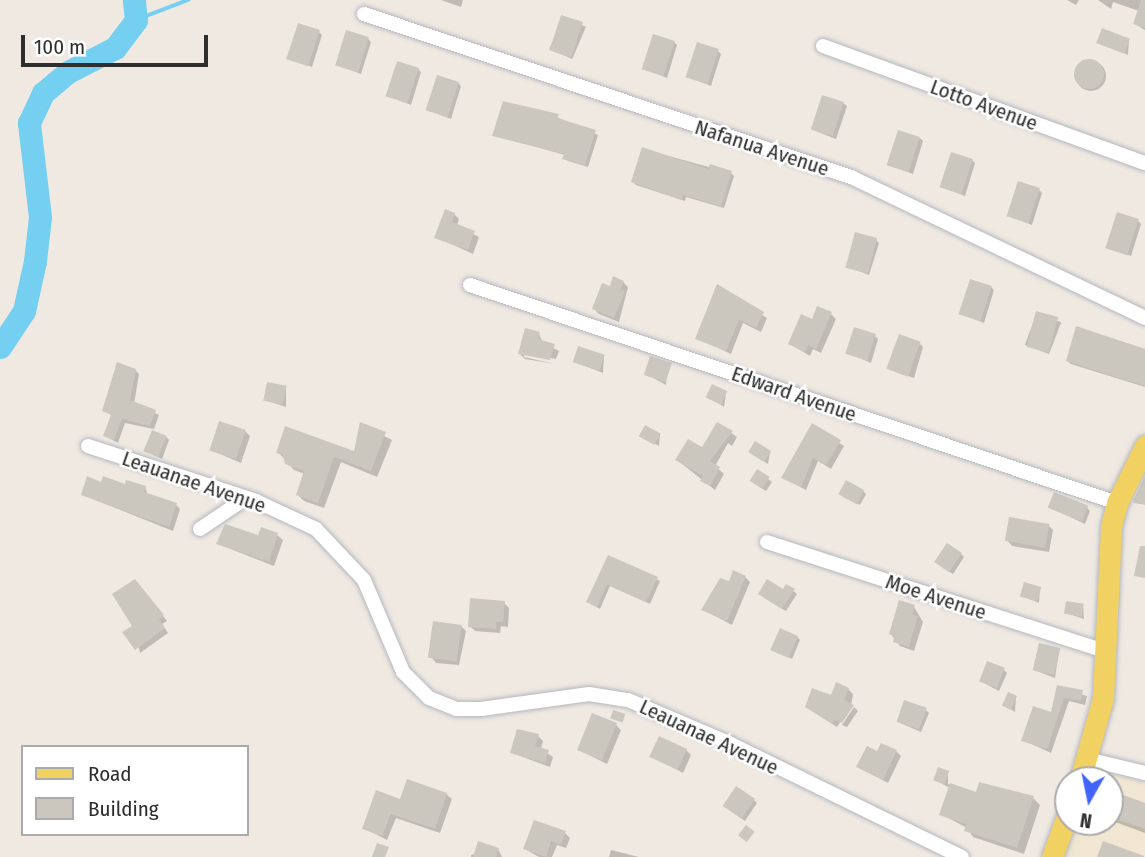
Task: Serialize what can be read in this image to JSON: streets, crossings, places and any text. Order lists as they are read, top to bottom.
{
  "streets": {
    "street": [
      "Lotto Avenue",
      "Nafanua Avenue",
      "Edward Avenue",
      "Leauanae Avenue",
      "Moe Avenue"
    ]
  },
  "legend": ["Road", "Building"],
  "scale_bar": "100 m",
  "north": "bottom"
}
